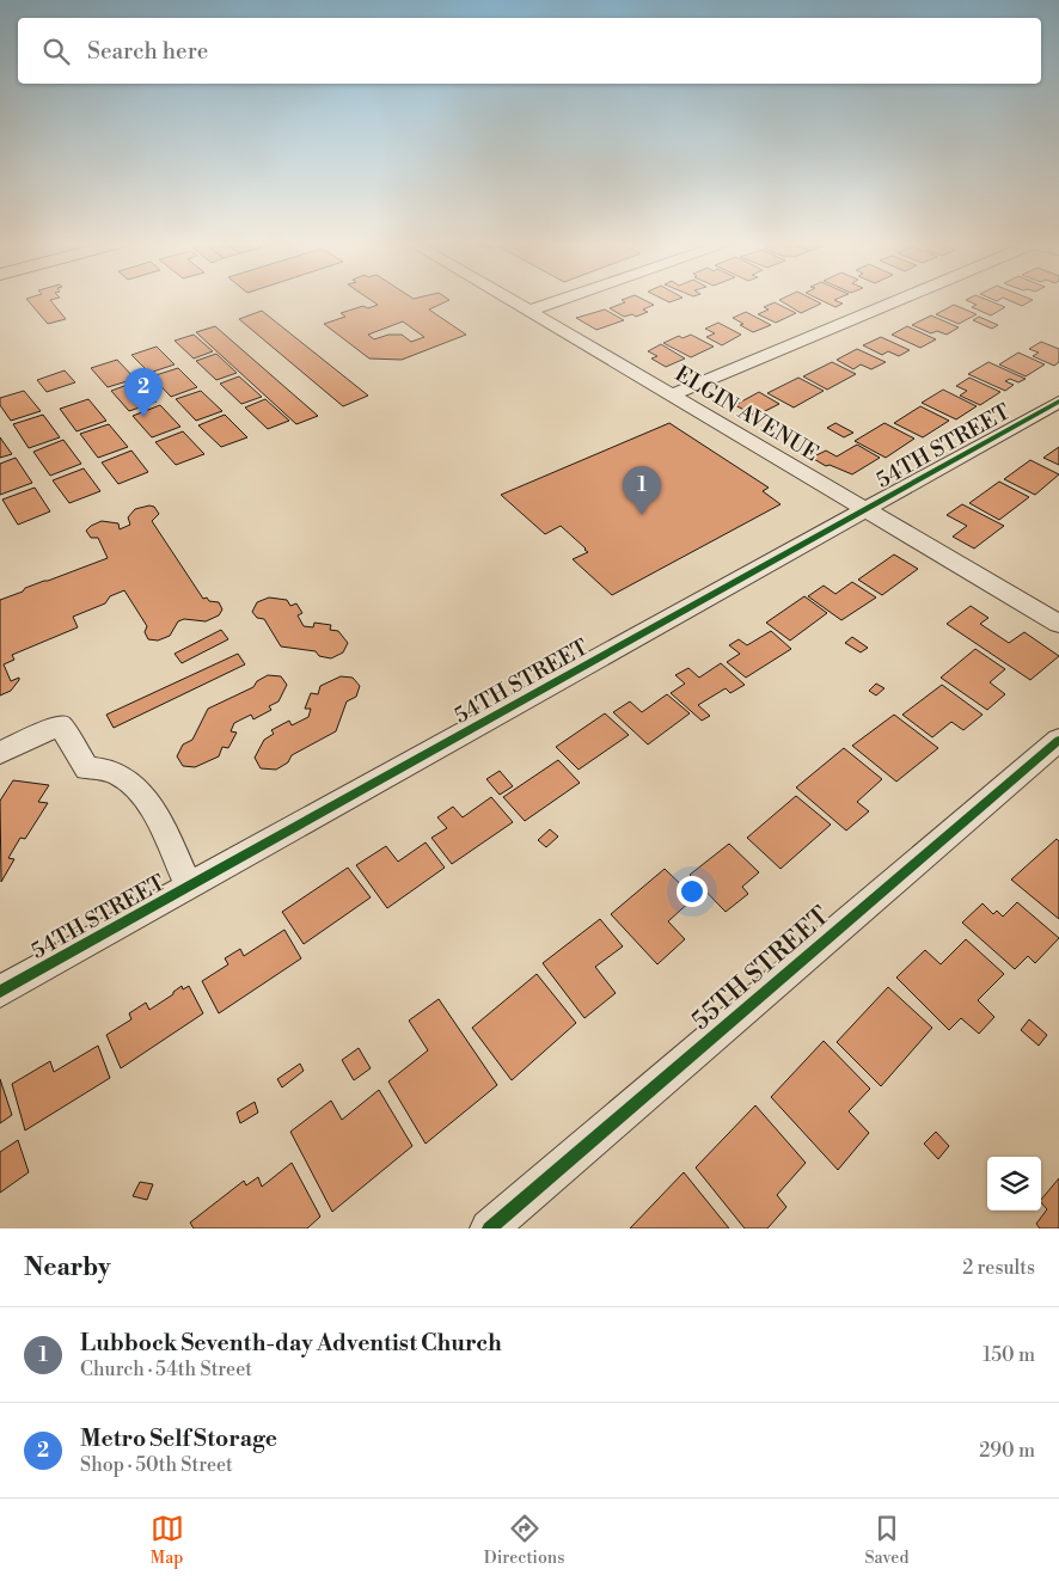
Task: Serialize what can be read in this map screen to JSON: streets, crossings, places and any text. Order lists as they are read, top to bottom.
{
  "streets": {
    "street": ["ELGIN AVENUE", "54TH STREET", "55TH STREET"]
  },
  "crossings": [
    ["ELGIN AVENUE", "54TH STREET"]
  ],
  "page": {
    "search": "Search here",
    "pins": ["2", "1"],
    "heading": ["Nearby", "2 results"],
    "list": [
      {
        "mark": "1",
        "name": "Lubbock Seventh-day Adventist Church",
        "note": "Church · 54th Street",
        "value": "150 m"
      },
      {
        "mark": "2",
        "name": "Metro Self Storage",
        "note": "Shop · 50th Street",
        "value": "290 m"
      }
    ],
    "nav": ["Map", "Directions", "Saved"]
  }
}
